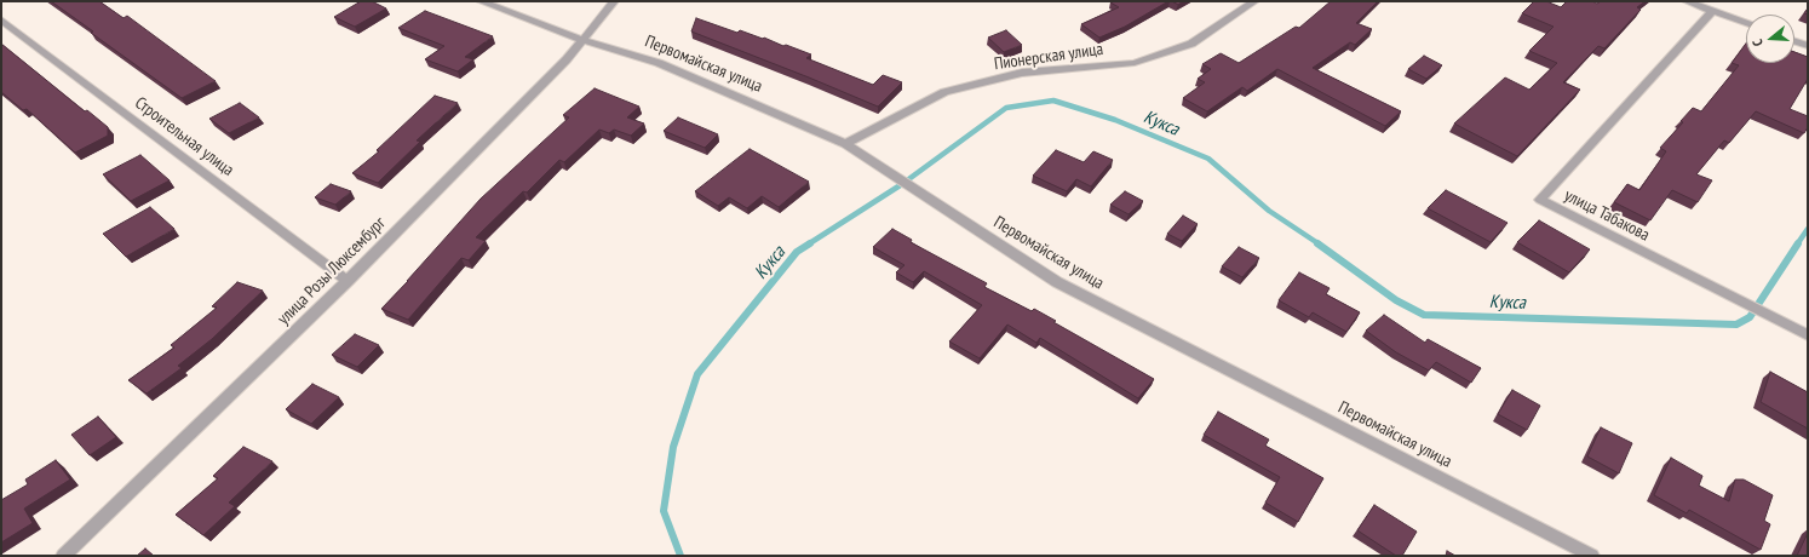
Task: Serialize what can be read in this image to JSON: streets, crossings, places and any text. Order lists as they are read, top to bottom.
{
  "streets": {
    "street": [
      "Пионерская улица",
      "Первомайская улица",
      "Строительная улица",
      "улица Табакова",
      "улица Розы Люксембург"
    ]
  },
  "crossings": [
    ["Пионерская улица", "Первомайская улица"],
    ["Первомайская улица", "улица Розы Люксембург"],
    ["Строительная улица", "улица Розы Люксембург"]
  ],
  "water": ["Кукса"],
  "north": "left"
}
